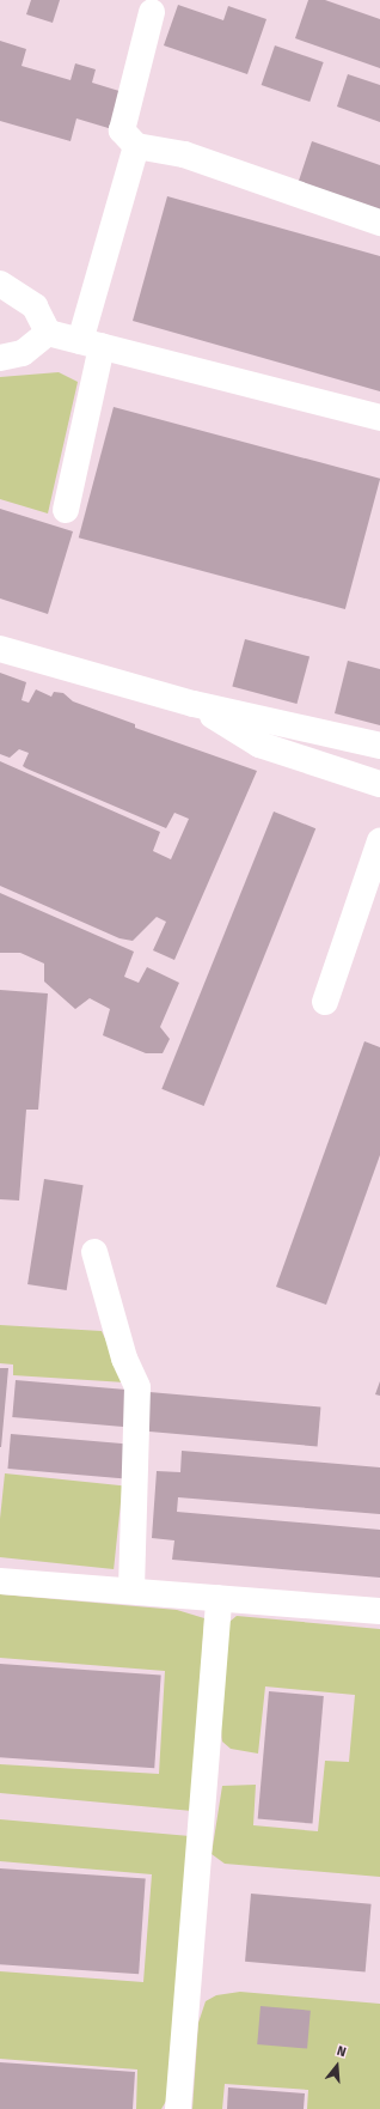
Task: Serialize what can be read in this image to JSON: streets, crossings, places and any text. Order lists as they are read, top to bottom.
{
  "north": "top"
}
